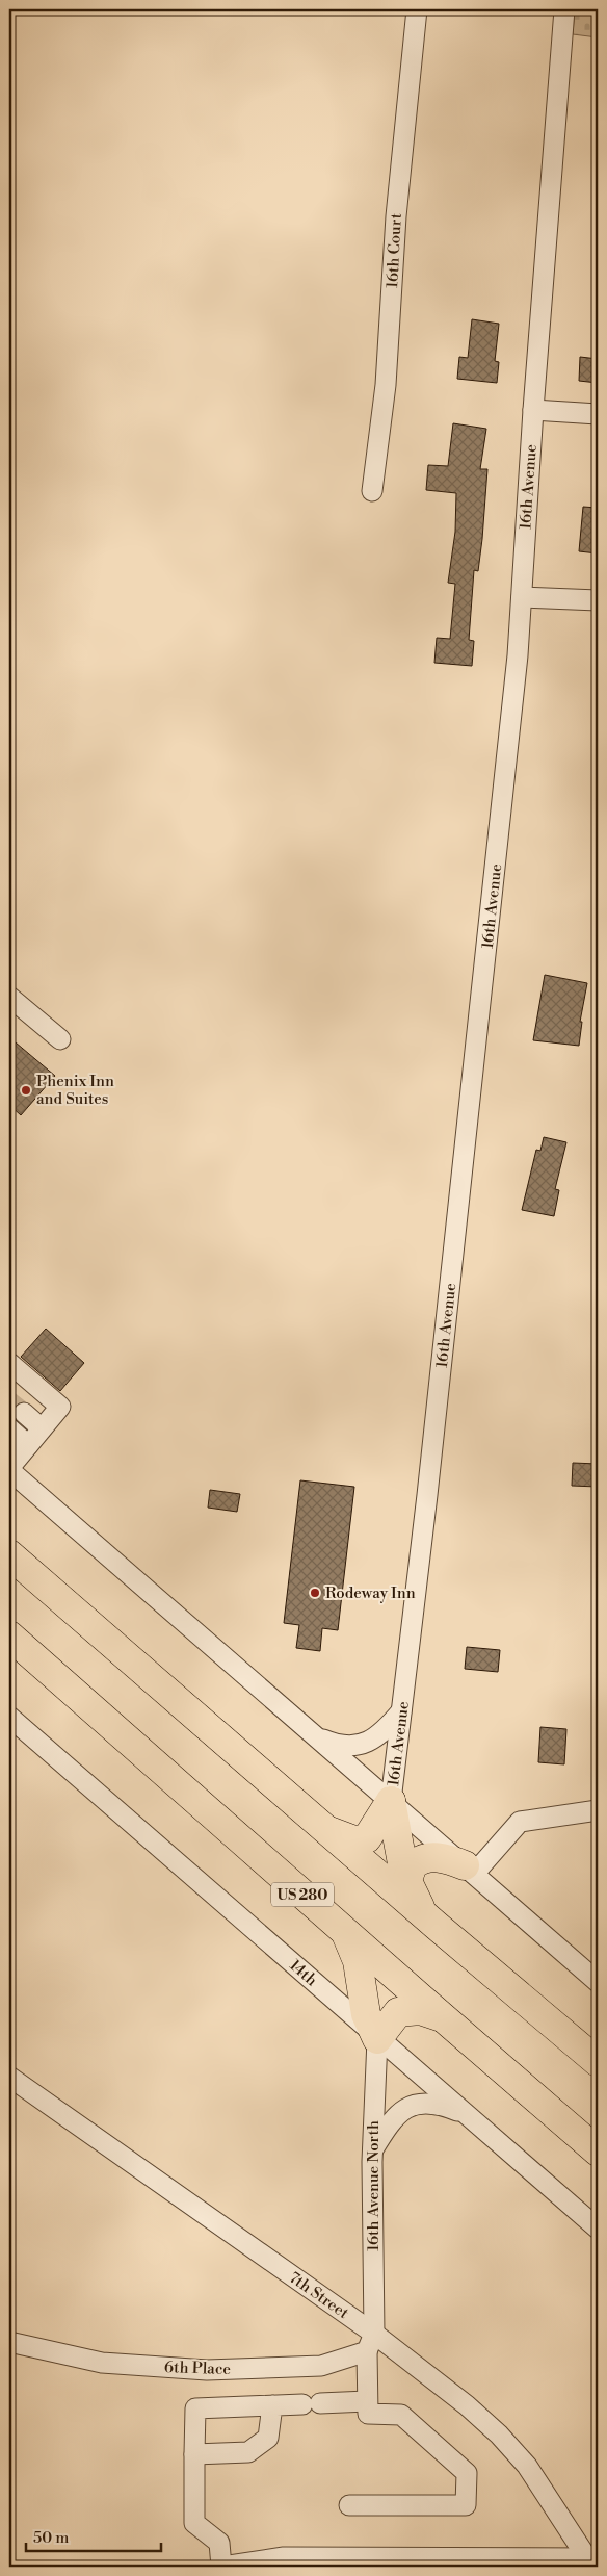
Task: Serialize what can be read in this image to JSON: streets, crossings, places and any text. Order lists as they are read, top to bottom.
{
  "streets": {
    "highway": ["US 280"],
    "street": [
      "16th Court",
      "16th Avenue",
      "14th",
      "16th Avenue North",
      "7th Street",
      "6th Place"
    ]
  },
  "crossings": [
    ["14th", "16th Avenue North"],
    ["16th Avenue North", "7th Street"],
    ["16th Avenue North", "6th Place"],
    ["7th Street", "6th Place"]
  ],
  "places": ["Phenix Inn and Suites", "Rodeway Inn"],
  "scale_bar": "50 m"
}
